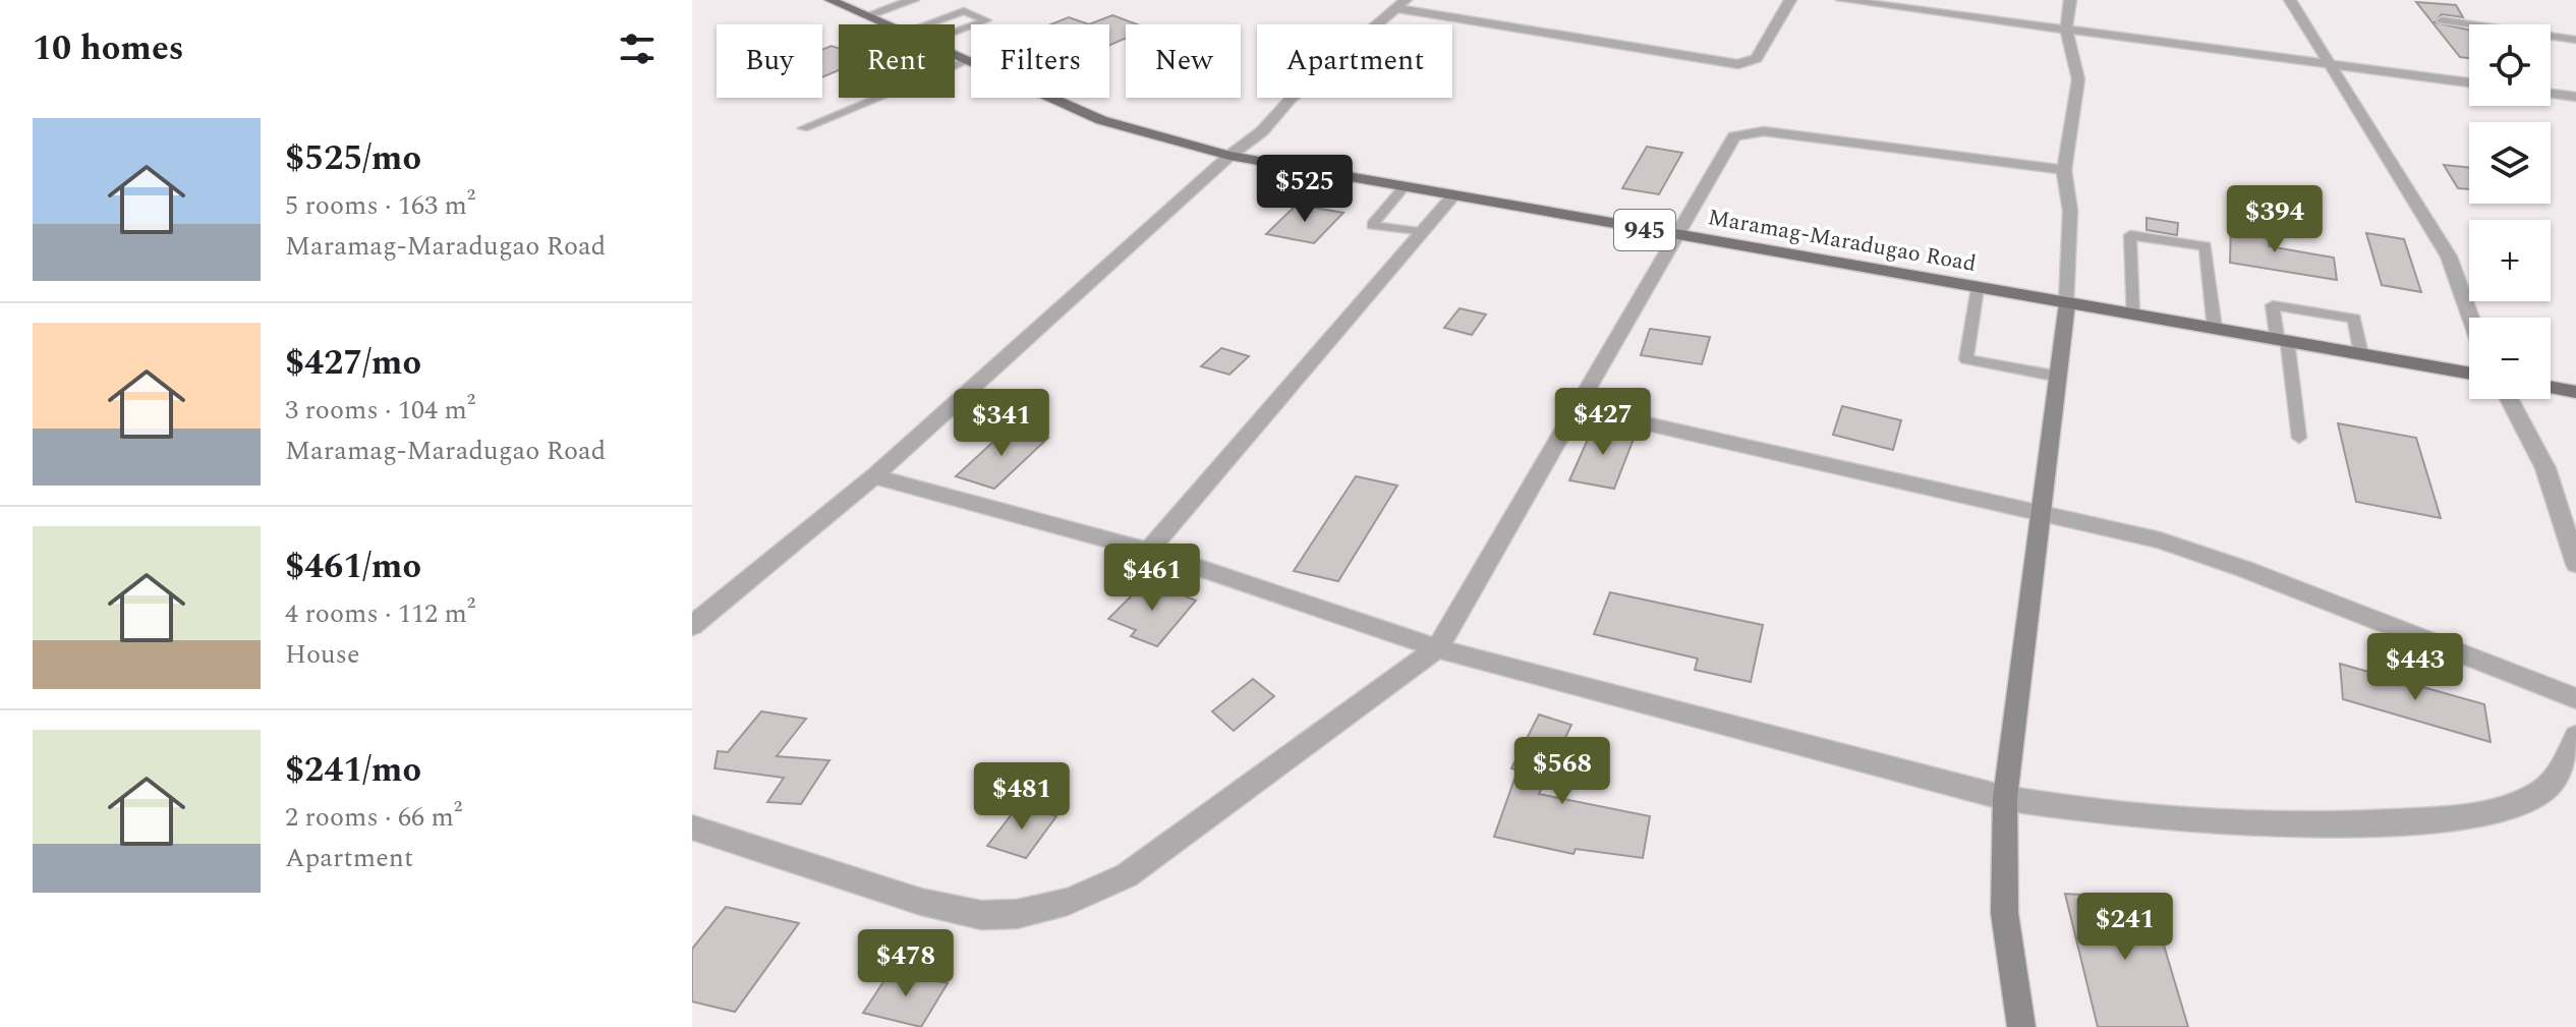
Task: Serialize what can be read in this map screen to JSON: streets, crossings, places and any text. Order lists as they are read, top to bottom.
{
  "streets": {
    "main road": ["945", "Maramag-Maradugao Road"]
  },
  "page": {
    "heading": "10 homes",
    "map_buttons": ["+", "−"],
    "chip": [
      "Buy",
      "Rent",
      "Filters",
      "New",
      "Apartment"
    ],
    "list": [
      {
        "name": "$525/mo",
        "note": "5 rooms · 163 m² · Maramag-Maradugao Road"
      },
      {
        "name": "$427/mo",
        "note": "3 rooms · 104 m² · Maramag-Maradugao Road"
      },
      {
        "name": "$461/mo",
        "note": "4 rooms · 112 m² · House"
      },
      {
        "name": "$241/mo",
        "note": "2 rooms · 66 m² · Apartment"
      }
    ],
    "price": [
      "$525",
      "$394",
      "$427",
      "$341",
      "$461",
      "$443",
      "$568",
      "$481",
      "$241",
      "$478"
    ]
  }
}
